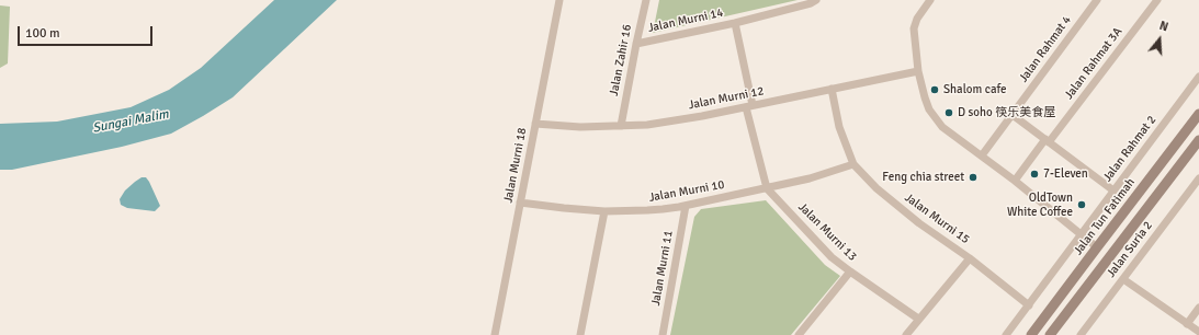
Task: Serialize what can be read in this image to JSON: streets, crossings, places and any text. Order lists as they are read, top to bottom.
{
  "streets": {
    "main road": ["Jalan Tun Fatimah"],
    "street": [
      "Jalan Murni 14",
      "Jalan Rahmat 4",
      "Jalan Zahir 16",
      "Jalan Rahmat 3A",
      "Jalan Murni 12",
      "Jalan Rahmat 2",
      "Jalan Murni 18",
      "Jalan Murni 10",
      "Jalan Murni 15",
      "Jalan Murni 13",
      "Jalan Suria 2",
      "Jalan Murni 11"
    ]
  },
  "crossings": [
    ["Jalan Murni 14", "Jalan Zahir 16"],
    ["Jalan Zahir 16", "Jalan Murni 12"],
    ["Jalan Murni 12", "Jalan Murni 18"],
    ["Jalan Murni 12", "Jalan Murni 15"],
    ["Jalan Rahmat 2", "Jalan Murni 15"],
    ["Jalan Murni 18", "Jalan Murni 10"],
    ["Jalan Murni 10", "Jalan Murni 15"],
    ["Jalan Murni 10", "Jalan Murni 13"],
    ["Jalan Murni 10", "Jalan Murni 11"]
  ],
  "water": ["Sungai Malim"],
  "places": [
    "Shalom cafe",
    "D soho 筷乐美食屋",
    "7-Eleven",
    "Feng chia street",
    "OldTown White Coffee"
  ],
  "scale_bar": "100 m",
  "north": "top"
}
